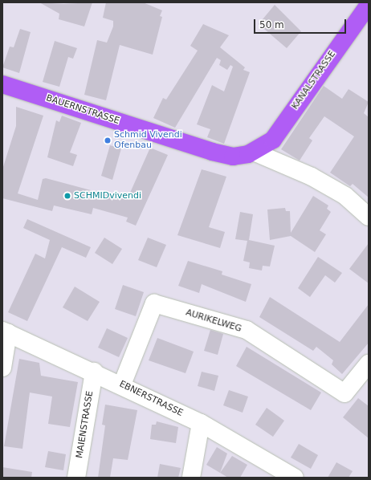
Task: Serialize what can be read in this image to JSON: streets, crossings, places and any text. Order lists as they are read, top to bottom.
{
  "streets": {
    "main road": ["KANALSTRASSE", "BAUERNSTRASSE"],
    "street": ["AURIKELWEG", "EBNERSTRASSE", "MAIENSTRASSE"]
  },
  "crossings": [
    ["KANALSTRASSE", "BAUERNSTRASSE"],
    ["AURIKELWEG", "EBNERSTRASSE"],
    ["EBNERSTRASSE", "MAIENSTRASSE"]
  ],
  "places": ["Schmid Vivendi Ofenbau", "SCHMIDvivendi"],
  "scale_bar": "50 m"
}
